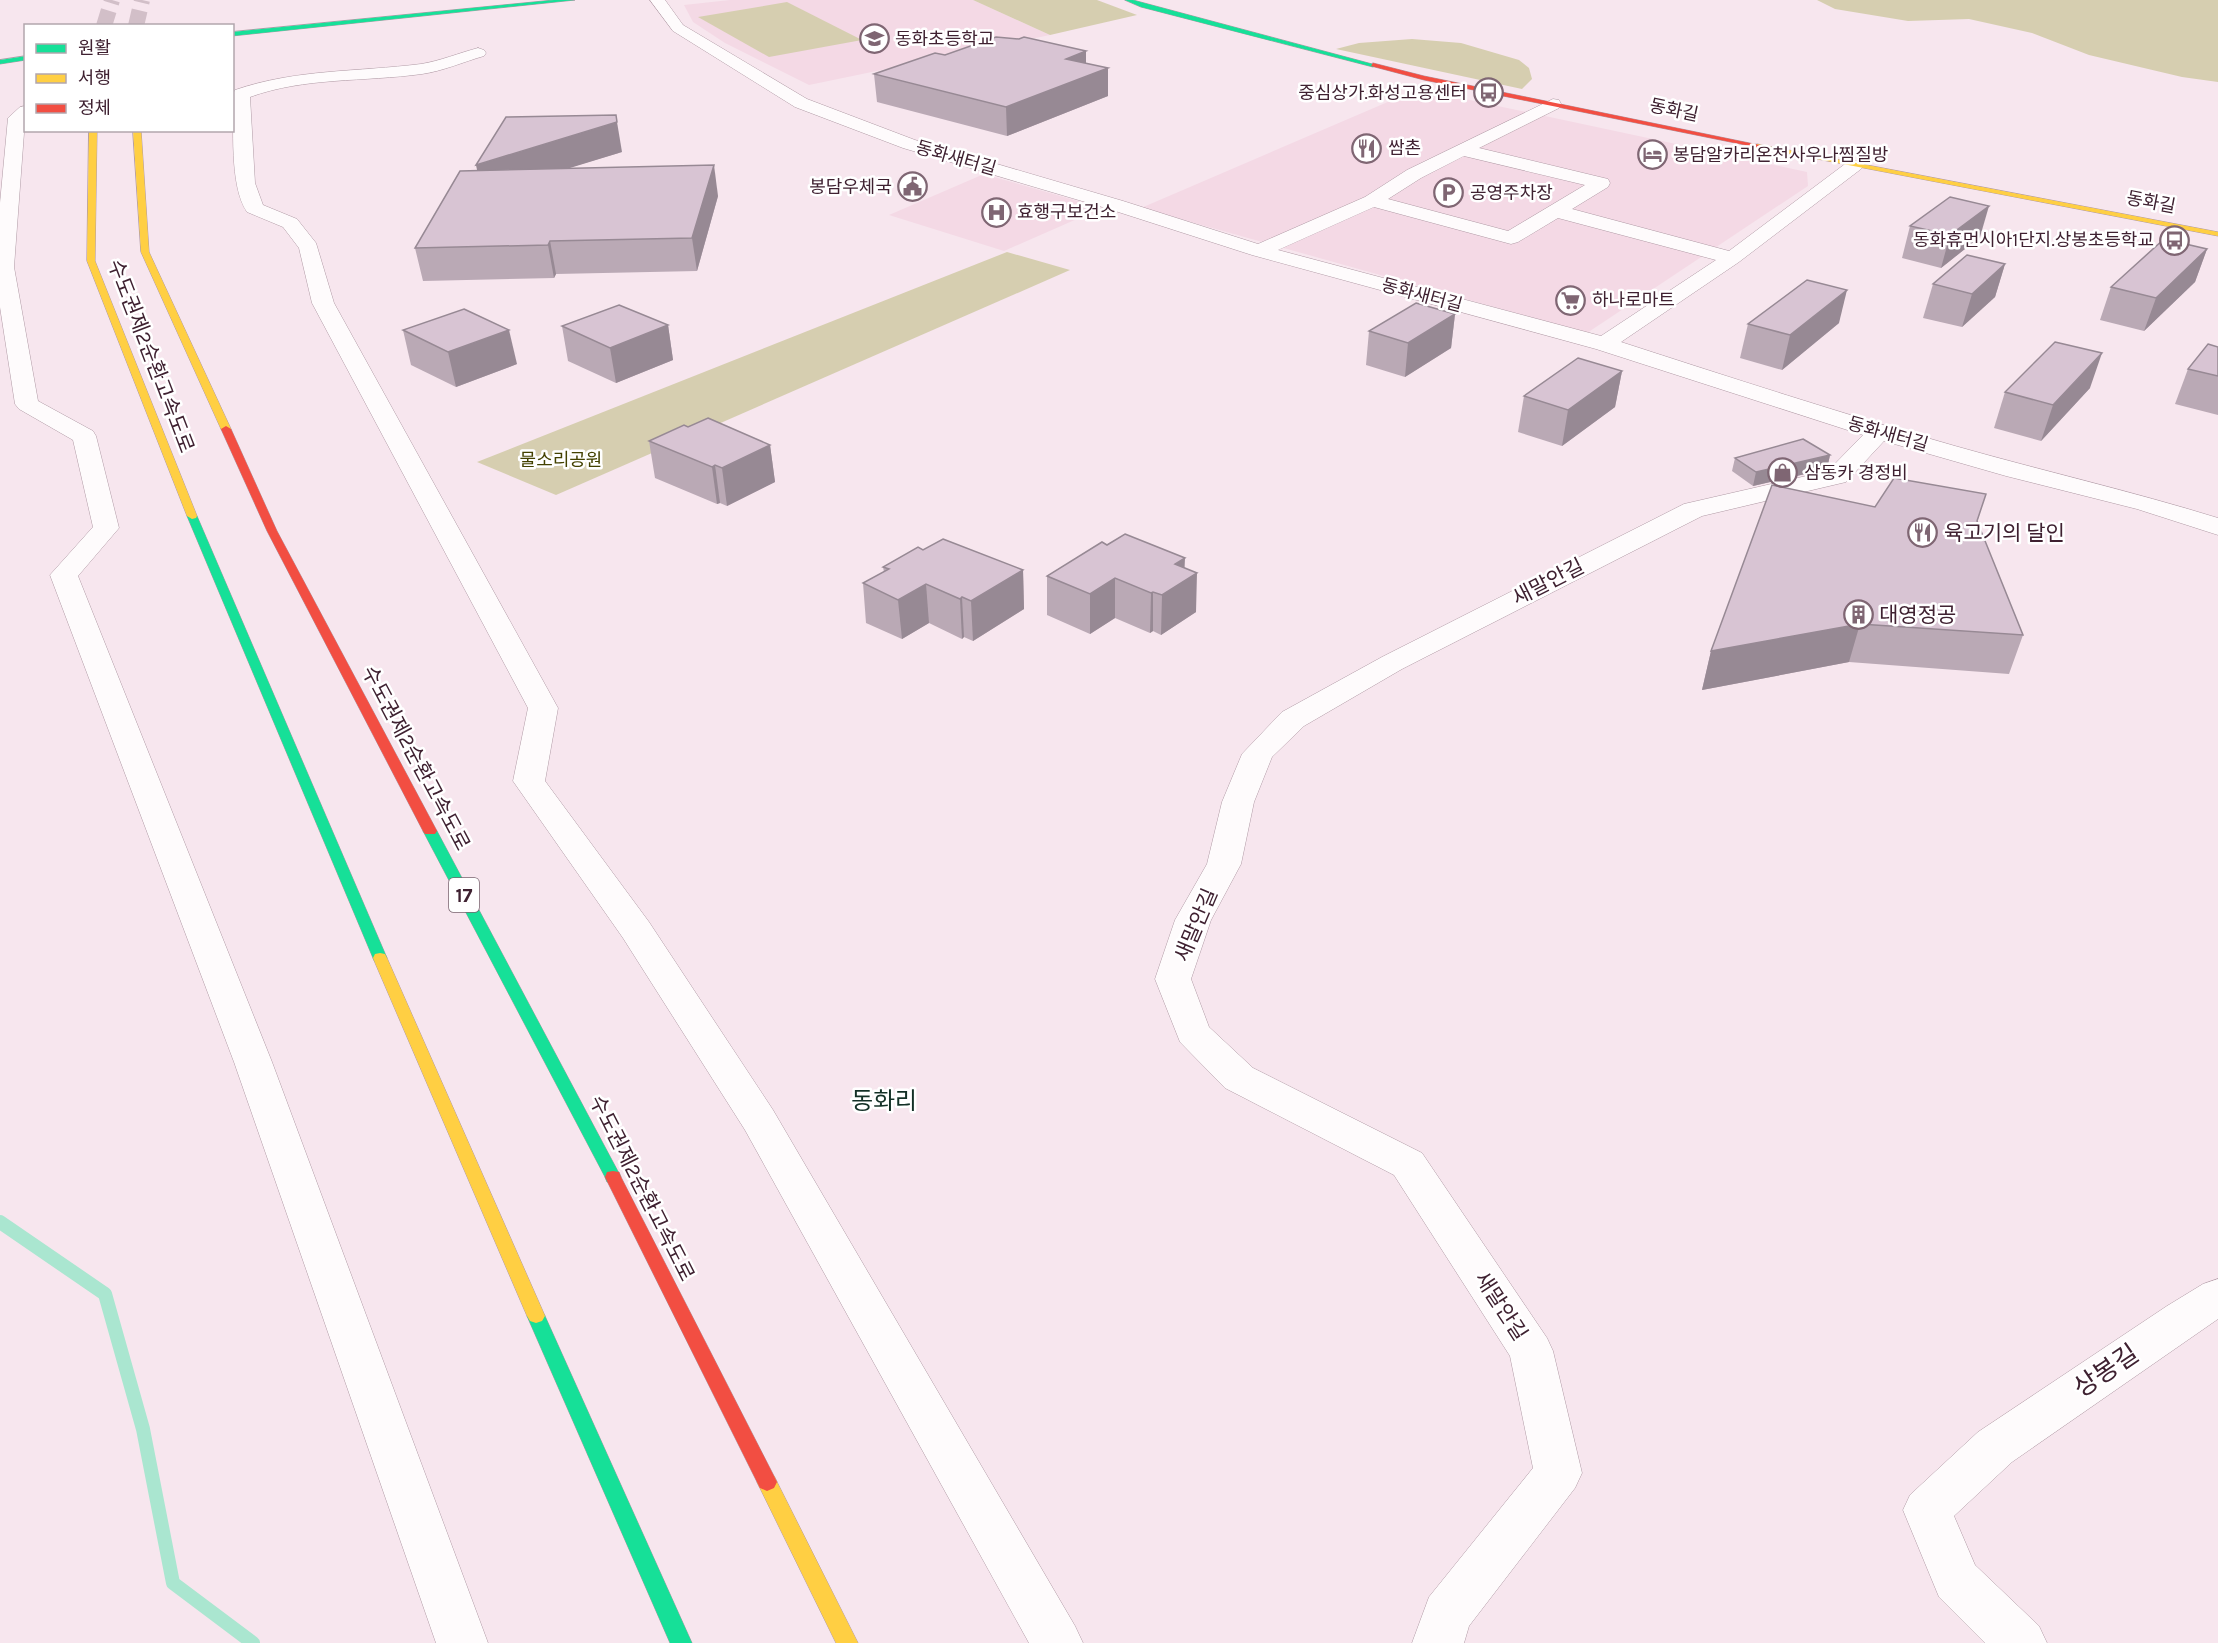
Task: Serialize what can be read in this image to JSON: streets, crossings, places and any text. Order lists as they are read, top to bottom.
{
  "streets": {
    "main road": ["동화길", "수도권제2순환고속도로", "17"],
    "street": ["동화새터길", "새말안길", "상봉길"]
  },
  "crossings": [
    ["동화새터길", "새말안길"]
  ],
  "districts": ["동화리"],
  "parks": ["물소리공원"],
  "places": {
    "school or university": ["동화초등학교"],
    "bus stop": ["중심상가.화성고용센터", "동화휴먼시아1단지.상봉초등학교"],
    "restaurant": ["쌈촌", "육고기의 달인"],
    "hotel": ["봉담알카리온천사우나찜질방"],
    "public building": ["봉담우체국"],
    "parking": ["공영주차장"],
    "hospital": ["효행구보건소"],
    "supermarket": ["하나로마트"],
    "shop": ["삼동카 경정비"],
    "building": ["대영정공"]
  },
  "legend": ["원활", "서행", "정체"]
}
